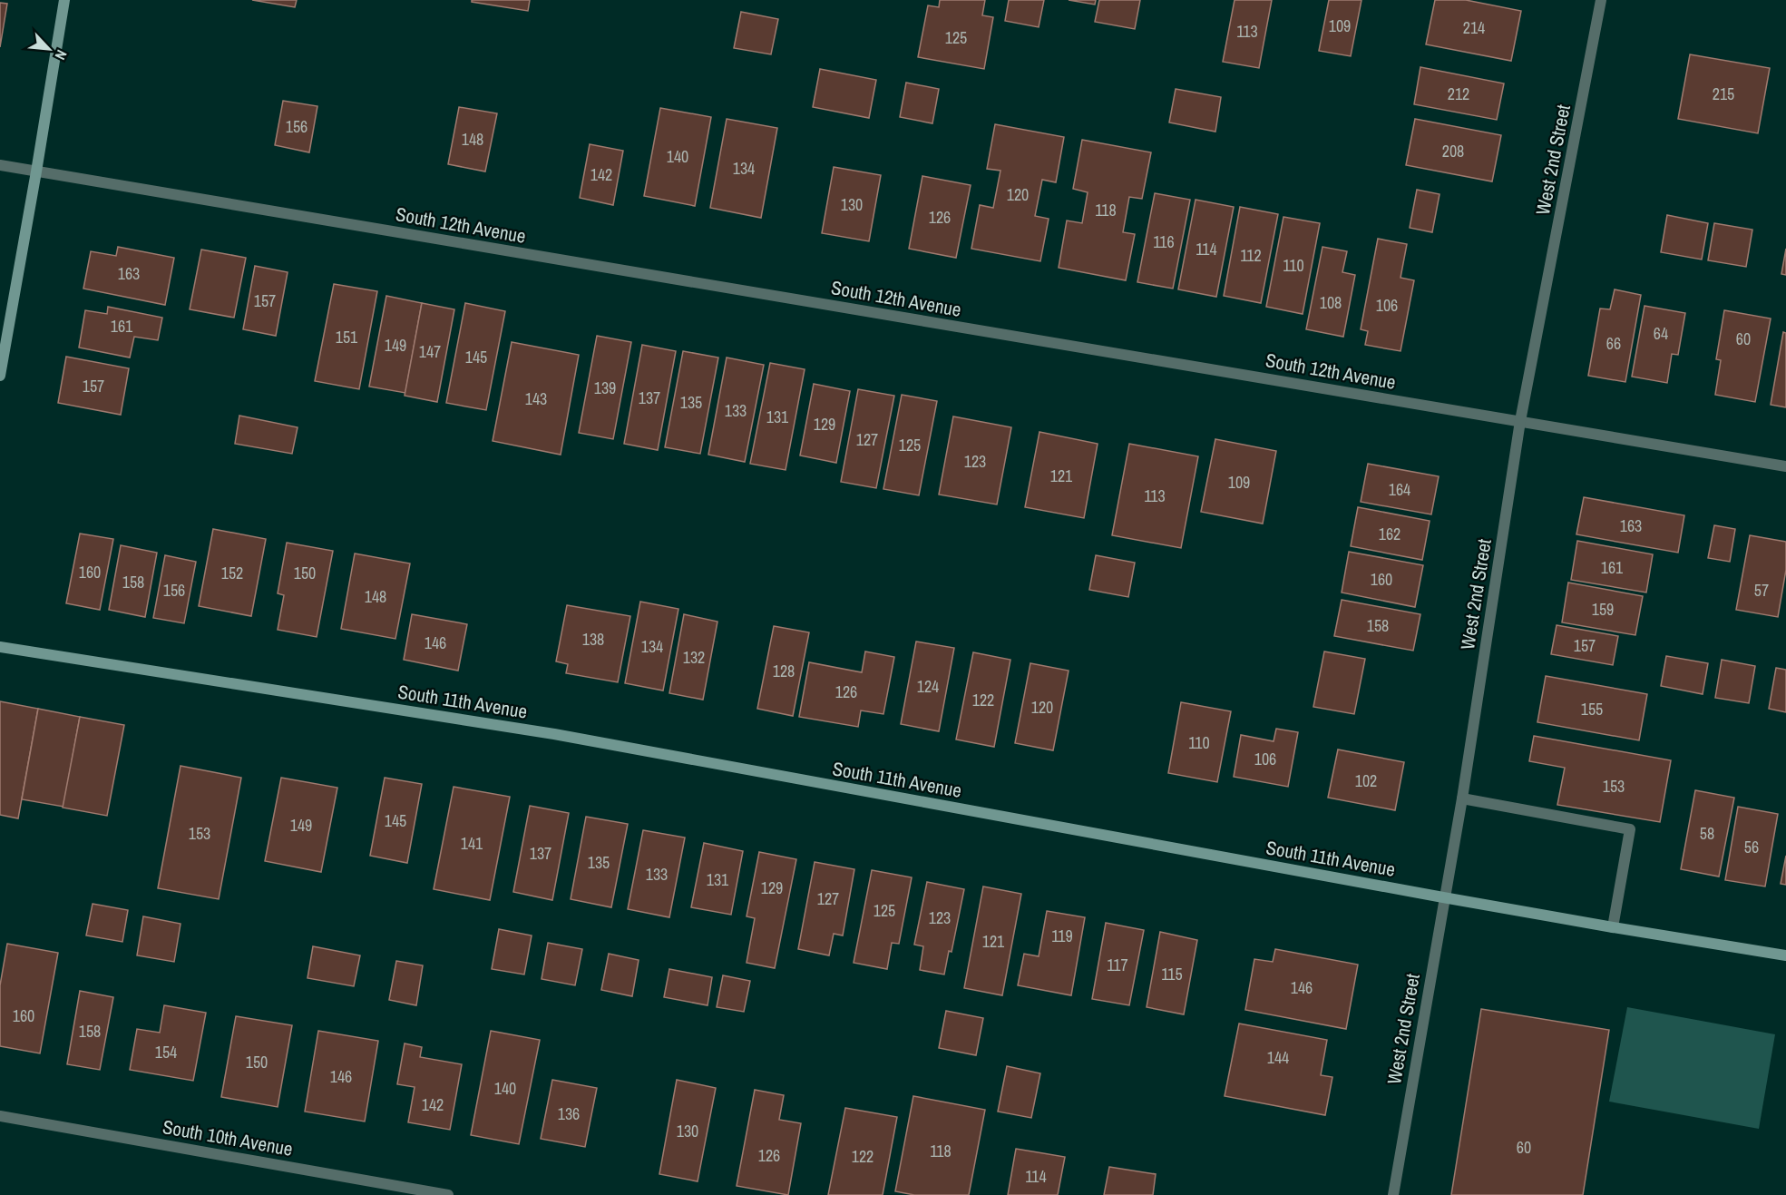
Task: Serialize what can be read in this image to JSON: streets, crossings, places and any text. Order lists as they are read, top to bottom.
{
  "streets": {
    "street": [
      "West 2nd Street",
      "South 12th Avenue",
      "South 11th Avenue",
      "South 10th Avenue"
    ]
  },
  "crossings": [
    ["West 2nd Street", "South 12th Avenue"],
    ["West 2nd Street", "South 11th Avenue"]
  ],
  "house_numbers": [
    "109",
    "214",
    "113",
    "125",
    "212",
    "215",
    "156",
    "148",
    "208",
    "140",
    "134",
    "142",
    "120",
    "130",
    "118",
    "126",
    "116",
    "114",
    "112",
    "110",
    "163",
    "157",
    "108",
    "106",
    "161",
    "64",
    "151",
    "60",
    "66",
    "149",
    "147",
    "145",
    "157",
    "139",
    "137",
    "143",
    "135",
    "133",
    "131",
    "129",
    "127",
    "125",
    "123",
    "121",
    "109",
    "164",
    "113",
    "163",
    "162",
    "161",
    "160",
    "152",
    "150",
    "160",
    "158",
    "156",
    "57",
    "148",
    "159",
    "158",
    "138",
    "146",
    "157",
    "134",
    "132",
    "128",
    "124",
    "126",
    "122",
    "120",
    "155",
    "110",
    "106",
    "102",
    "153",
    "145",
    "149",
    "153",
    "58",
    "141",
    "56",
    "137",
    "135",
    "133",
    "131",
    "129",
    "127",
    "125",
    "123",
    "119",
    "121",
    "117",
    "115",
    "146",
    "160",
    "158",
    "154",
    "144",
    "150",
    "146",
    "140",
    "142",
    "136",
    "130",
    "60",
    "118",
    "126",
    "122",
    "114"
  ],
  "north": "bottom right"
}
